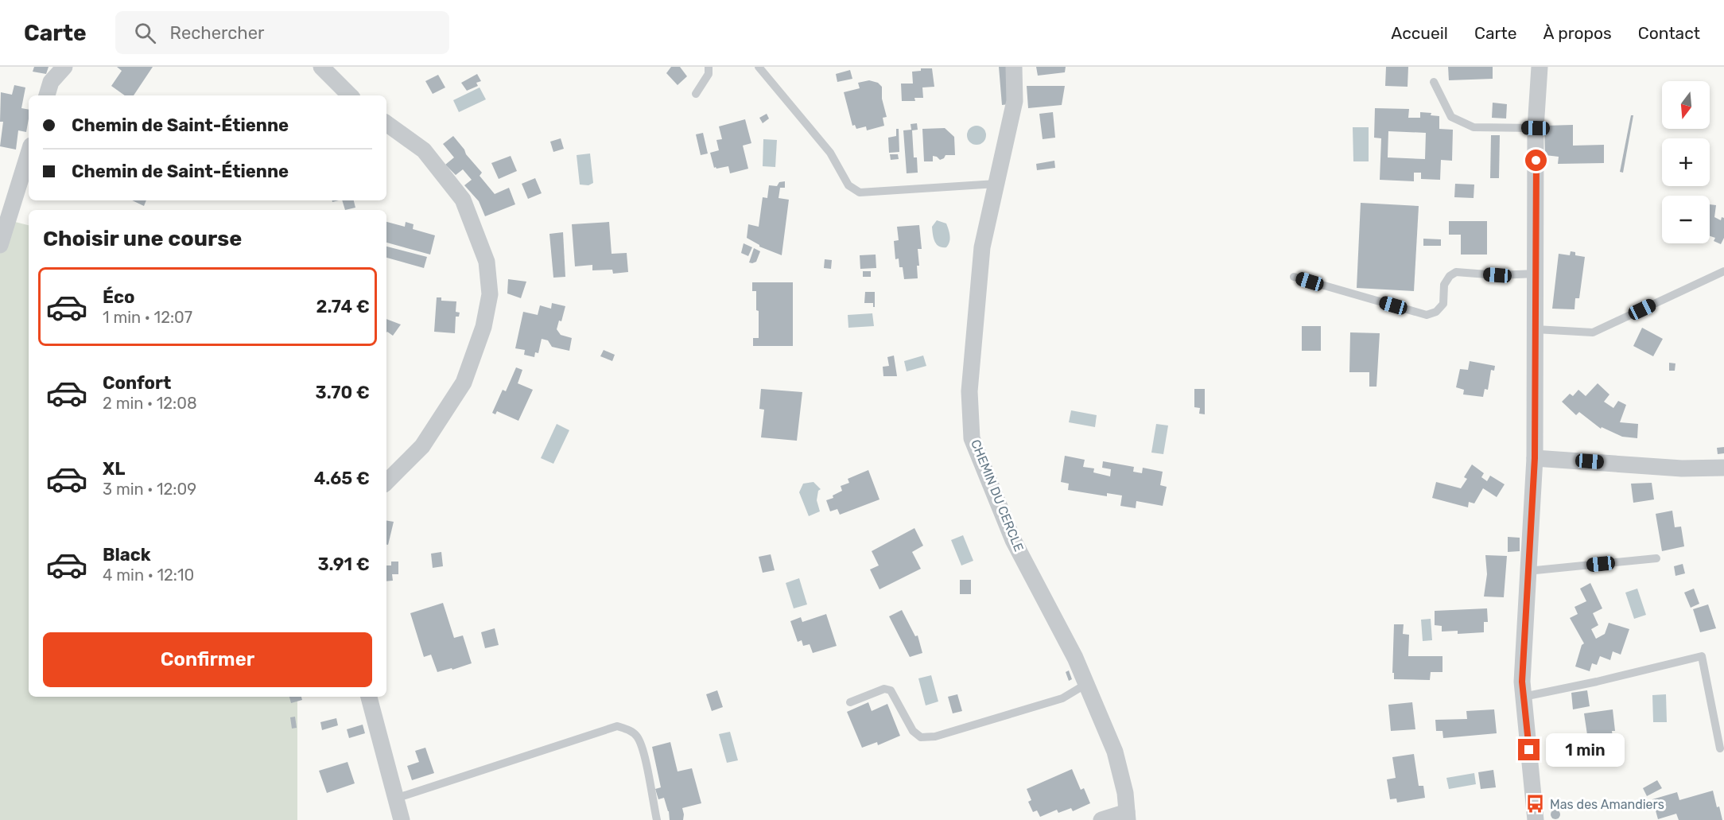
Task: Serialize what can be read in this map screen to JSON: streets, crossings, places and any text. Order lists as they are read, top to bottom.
{
  "streets": {
    "street": ["CHEMIN DU CERCLE"]
  },
  "places": {
    "bus stop": ["Mas des Amandiers"]
  },
  "north": "bottom",
  "page": {
    "header": "Carte",
    "search": "Rechercher",
    "nav": [
      "Accueil",
      "Carte",
      "À propos",
      "Contact"
    ],
    "map_buttons": ["+", "−"],
    "banner": ["Chemin de Saint-Étienne", "Chemin de Saint-Étienne"],
    "heading": "Choisir une course",
    "list": [
      {
        "name": "Éco",
        "note": "1 min · 12:07",
        "value": "2.74 €"
      },
      {
        "name": "Confort",
        "note": "2 min · 12:08",
        "value": "3.70 €"
      },
      {
        "name": "XL",
        "note": "3 min · 12:09",
        "value": "4.65 €"
      },
      {
        "name": "Black",
        "note": "4 min · 12:10",
        "value": "3.91 €"
      }
    ],
    "buttons": "Confirmer",
    "bubble": "1 min"
  }
}
